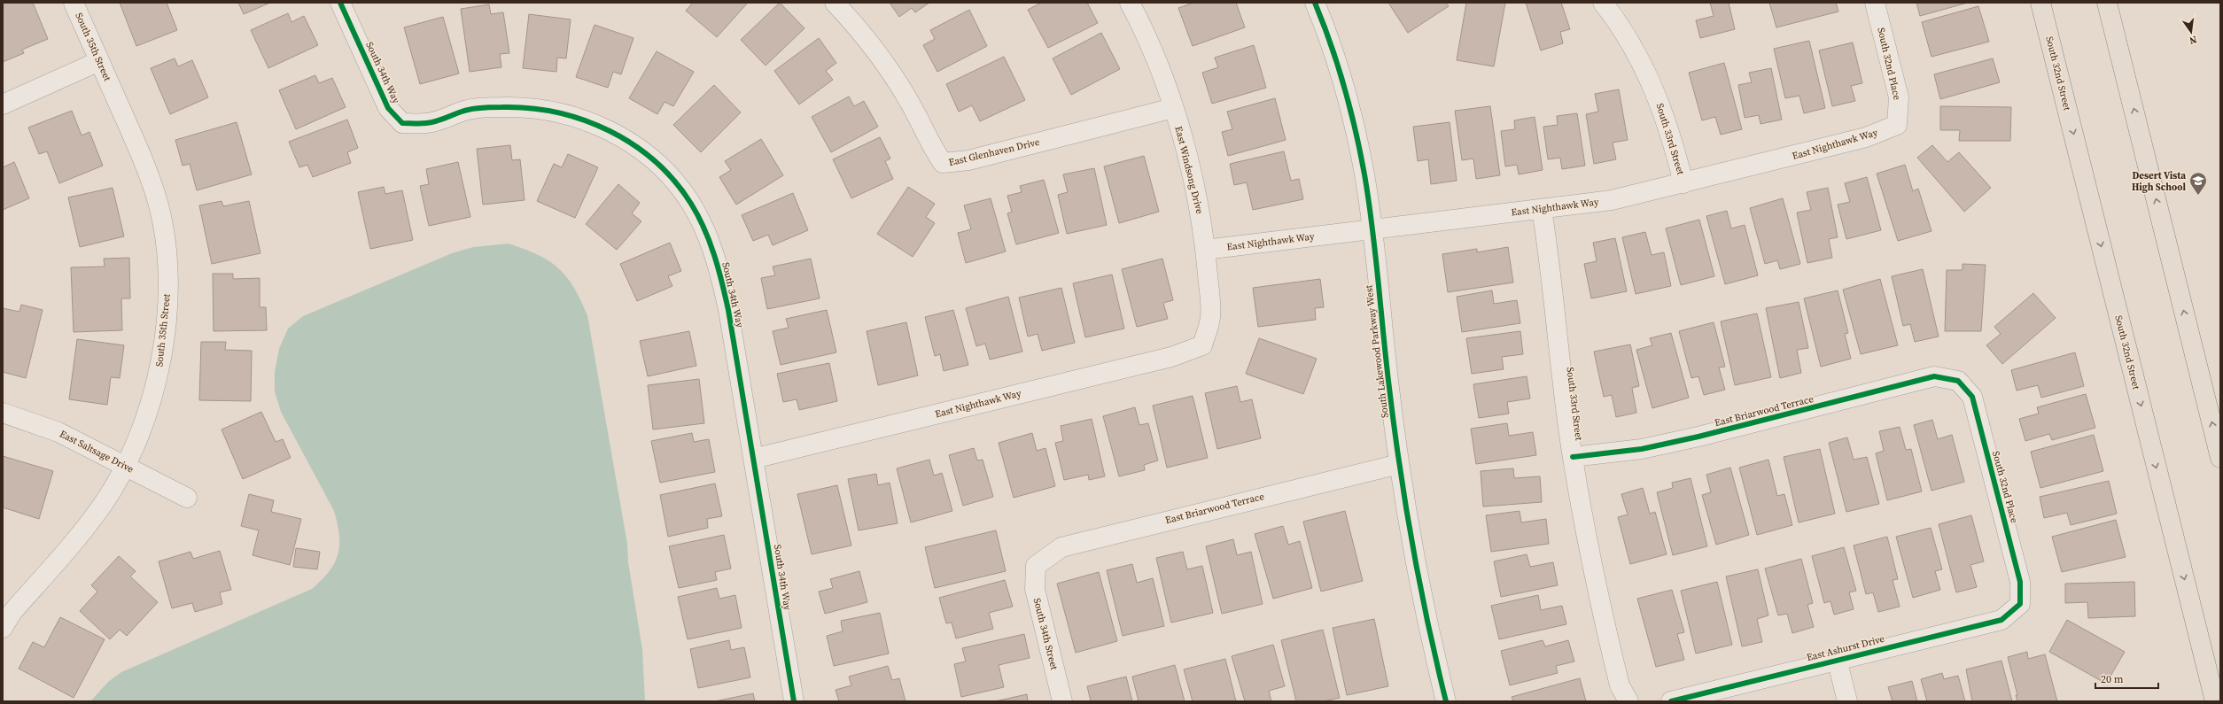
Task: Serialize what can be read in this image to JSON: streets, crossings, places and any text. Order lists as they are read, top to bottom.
{
  "streets": {
    "main road": ["South 32nd Street"],
    "street": [
      "South 35th Street",
      "South 32nd Place",
      "South 34th Way",
      "South 33rd Street",
      "East Nighthawk Way",
      "East Glenhaven Drive",
      "East Windsong Drive",
      "South Lakewood Parkway West",
      "East Briarwood Terrace",
      "East Saltsage Drive",
      "South 34th Street",
      "East Ashurst Drive"
    ]
  },
  "crossings": [
    ["South 35th Street", "East Saltsage Drive"],
    ["South 32nd Place", "East Nighthawk Way"],
    ["South 32nd Place", "East Briarwood Terrace"],
    ["South 32nd Place", "East Ashurst Drive"],
    ["South 34th Way", "East Nighthawk Way"],
    ["South 33rd Street", "East Nighthawk Way"],
    ["South 33rd Street", "East Briarwood Terrace"],
    ["East Nighthawk Way", "East Windsong Drive"],
    ["East Nighthawk Way", "South Lakewood Parkway West"],
    ["East Glenhaven Drive", "East Windsong Drive"],
    ["South Lakewood Parkway West", "East Briarwood Terrace"],
    ["East Briarwood Terrace", "South 34th Street"]
  ],
  "places": {
    "school or university": ["Desert Vista High School"]
  },
  "scale_bar": "20 m",
  "north": "bottom"
}
